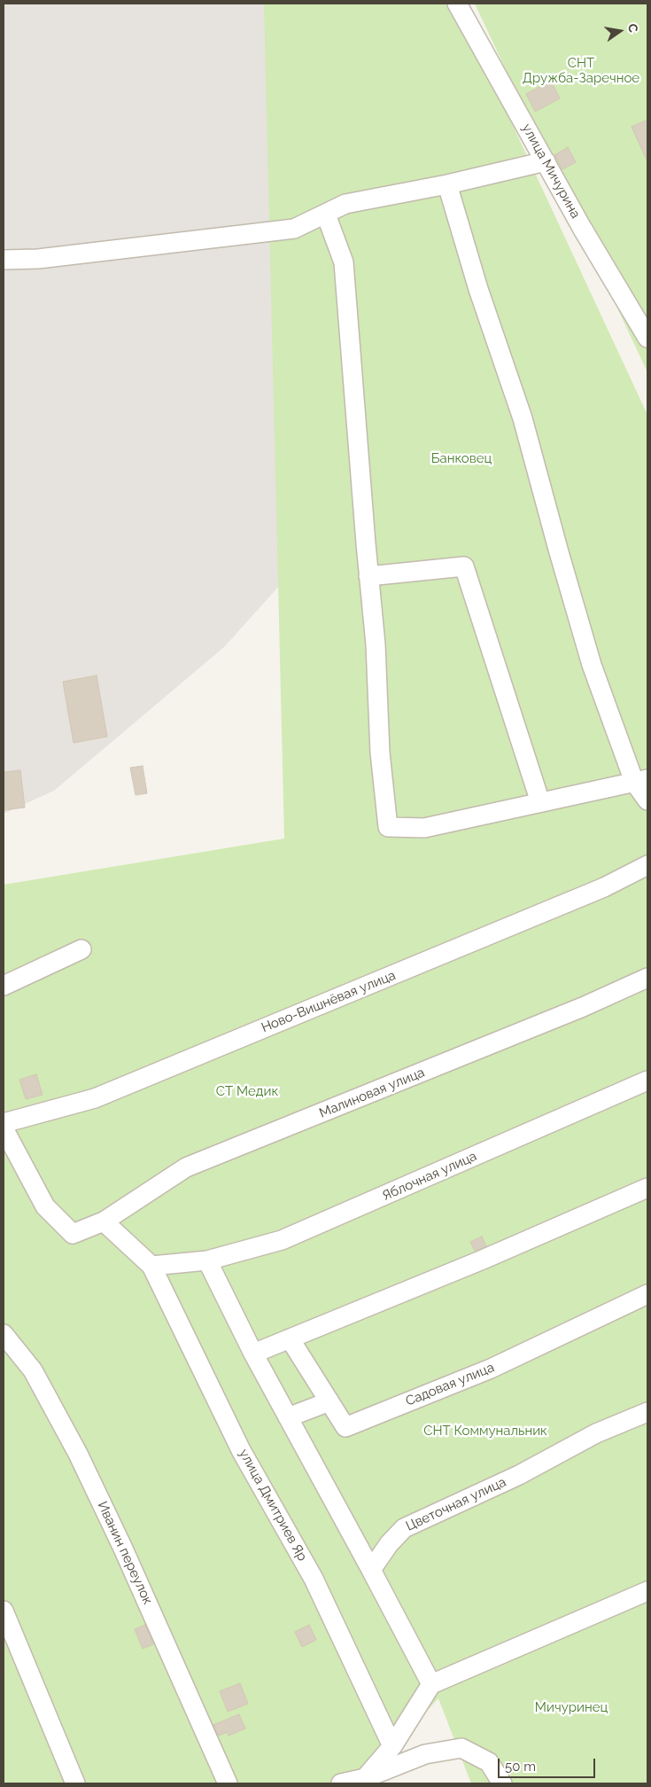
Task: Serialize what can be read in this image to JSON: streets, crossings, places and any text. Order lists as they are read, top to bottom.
{
  "streets": {
    "street": [
      "улица Мичурина",
      "Ново-Вишнёвая улица",
      "Малиновая улица",
      "Яблочная улица",
      "Садовая улица",
      "Цветочная улица",
      "улица Дмитриев Яр",
      "Иванин переулок"
    ]
  },
  "crossings": [
    ["Малиновая улица", "улица Дмитриев Яр"]
  ],
  "parks": [
    "СНТ Дружба-Заречное",
    "Банковец",
    "СТ Медик",
    "СНТ Коммунальник",
    "Мичуринец"
  ],
  "scale_bar": "50 m",
  "north": "right"
}
